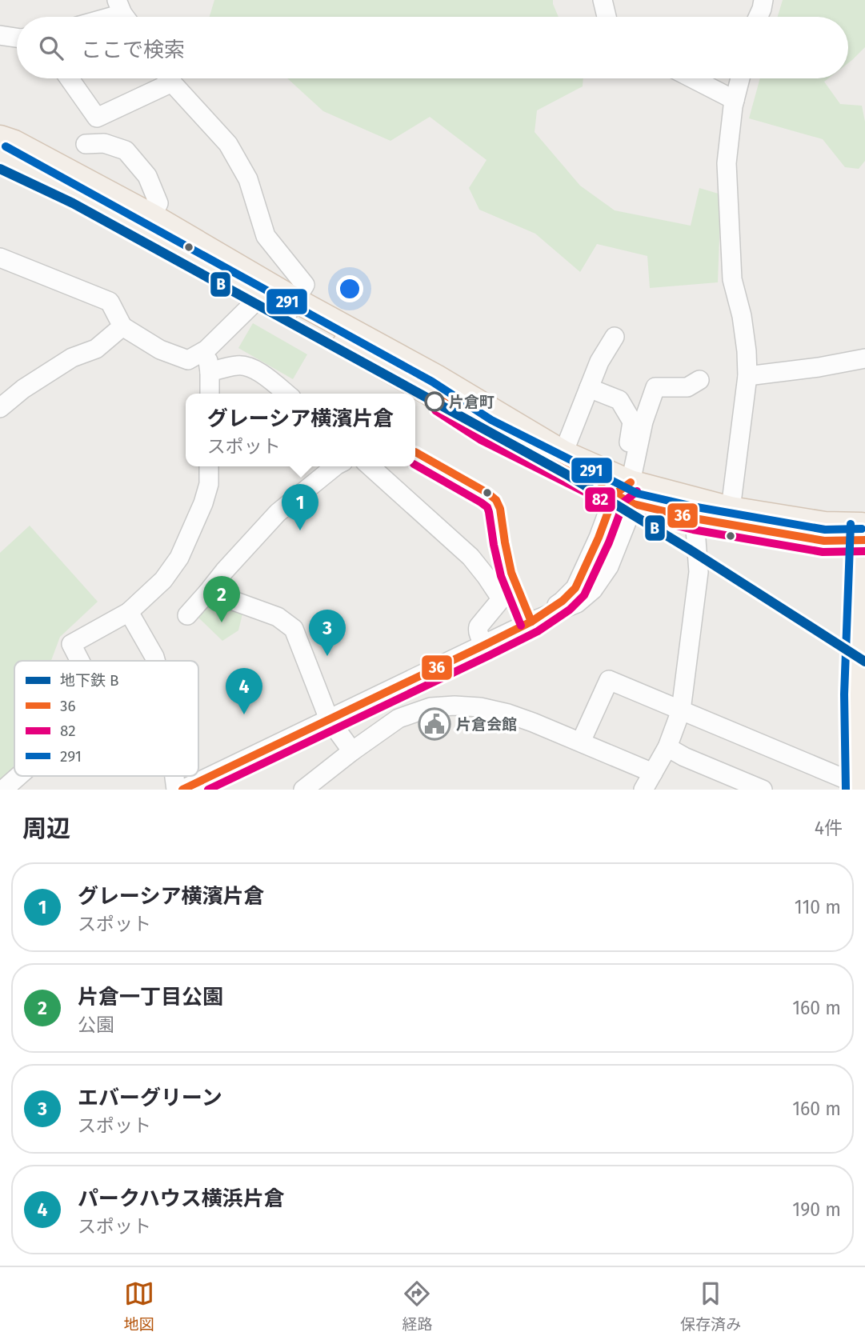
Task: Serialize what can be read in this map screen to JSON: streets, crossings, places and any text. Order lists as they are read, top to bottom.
{
  "places": {
    "other": ["片倉町"],
    "public building": ["片倉会館"]
  },
  "lines": [
    "transit line 291",
    "metro line B",
    "transit line 36",
    "transit line 82"
  ],
  "legend": [
    "地下鉄 B",
    "36",
    "82",
    "291"
  ],
  "page": {
    "search": "ここで検索",
    "popup": ["グレーシア横濱片倉", "スポット"],
    "pins": [
      "1",
      "2",
      "3",
      "4"
    ],
    "heading": ["周辺", "4件"],
    "list": [
      {
        "mark": "1",
        "name": "グレーシア横濱片倉",
        "note": "スポット",
        "value": "110 m"
      },
      {
        "mark": "2",
        "name": "片倉一丁目公園",
        "note": "公園",
        "value": "160 m"
      },
      {
        "mark": "3",
        "name": "エバーグリーン",
        "note": "スポット",
        "value": "160 m"
      },
      {
        "mark": "4",
        "name": "パークハウス横浜片倉",
        "note": "スポット",
        "value": "190 m"
      }
    ],
    "nav": ["地図", "経路", "保存済み"]
  }
}
